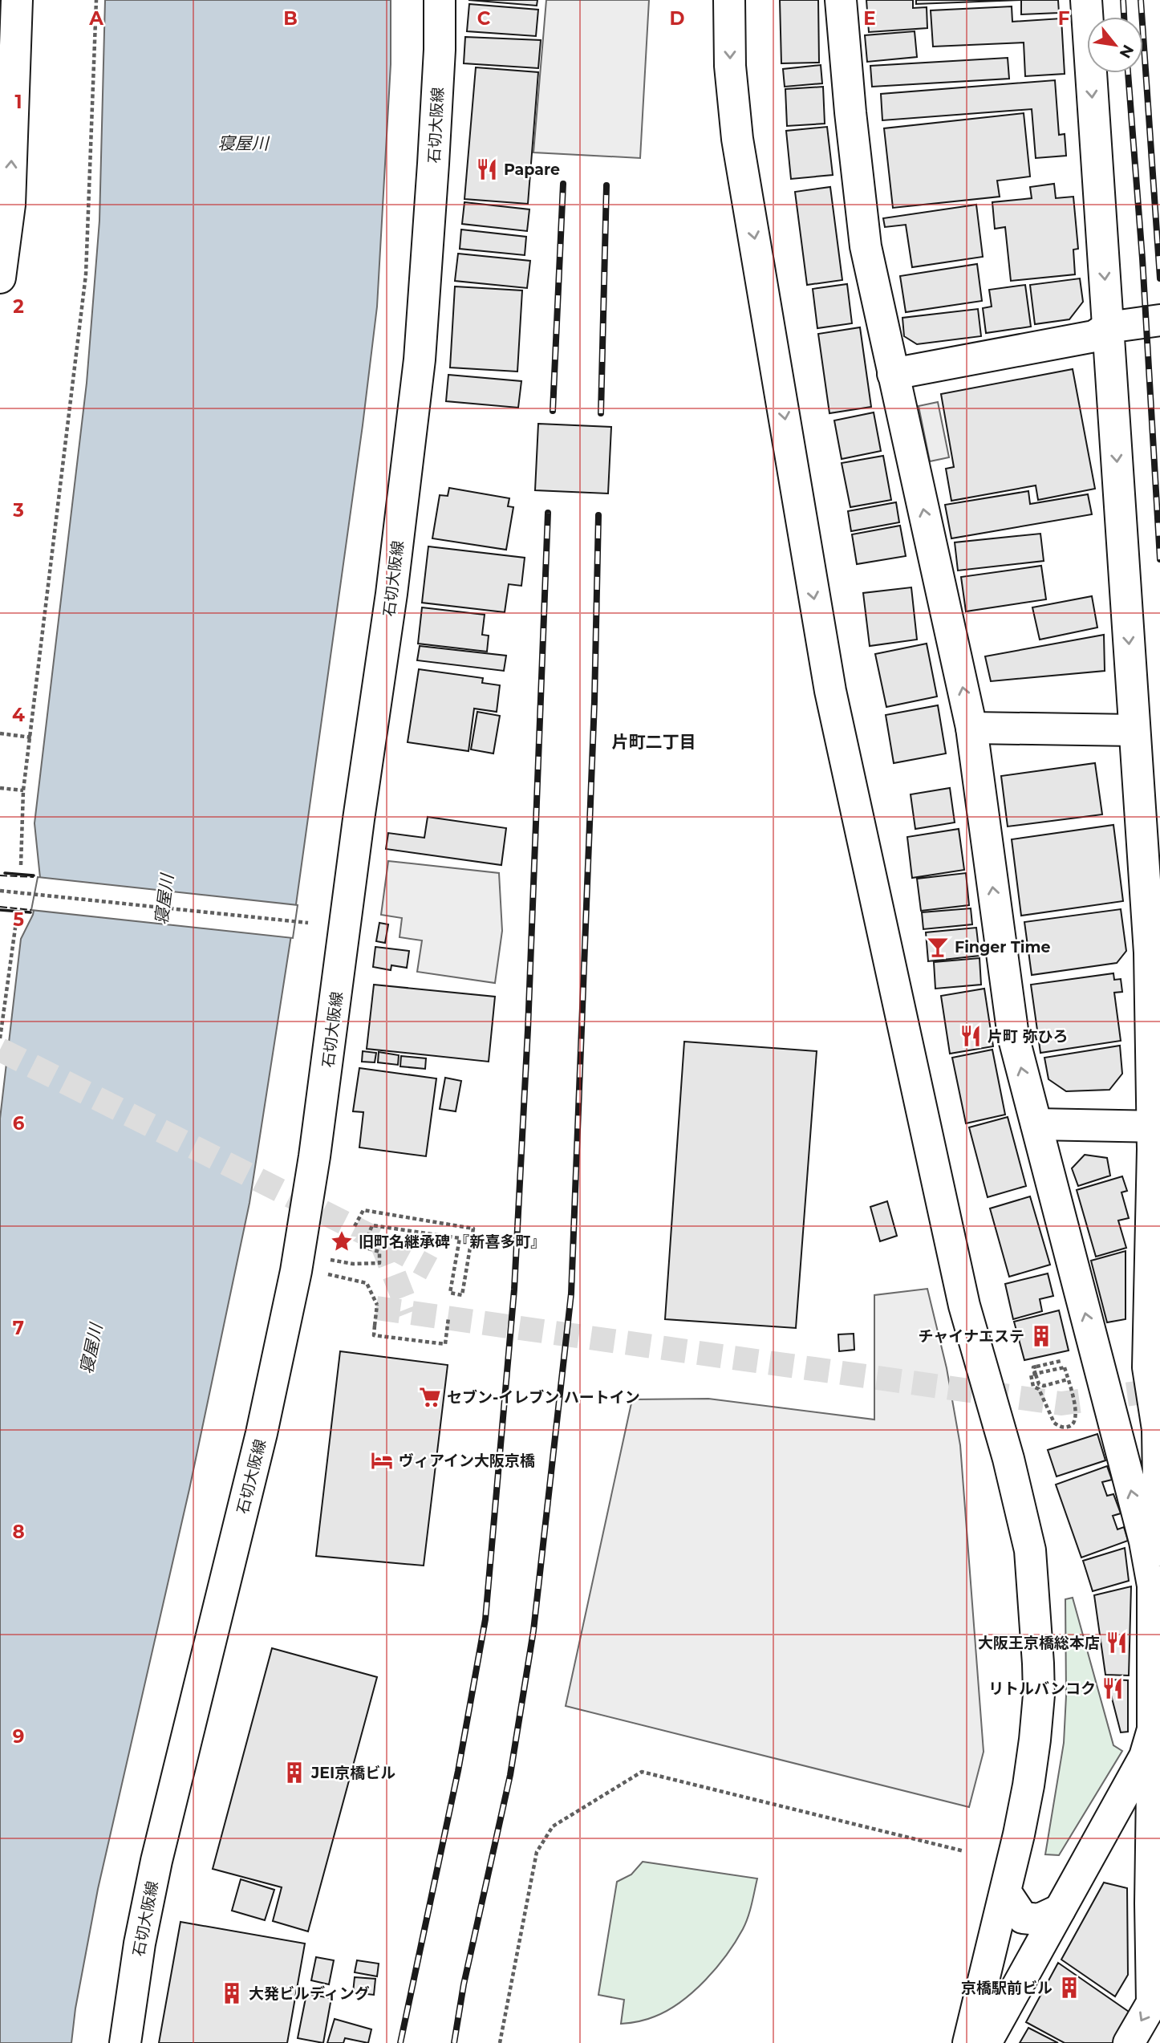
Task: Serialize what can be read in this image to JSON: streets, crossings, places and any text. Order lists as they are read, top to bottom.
{
  "streets": {
    "street": ["石切大阪線"]
  },
  "districts": ["片町二丁目"],
  "water": ["寝屋川"],
  "places": {
    "restaurant": [
      "Papare",
      "片町 弥ひろ",
      "大阪王京橋総本店",
      "リトルバンコク"
    ],
    "bar": ["Finger Time"],
    "place": ["旧町名継承碑 『新喜多町』"],
    "building": [
      "チャイナエステ",
      "JEI京橋ビル",
      "京橋駅前ビル",
      "大発ビルディング"
    ],
    "supermarket": ["セブン-イレブン ハートイン"],
    "hotel": ["ヴィアイン大阪京橋"]
  },
  "north": "bottom right",
  "grid": {
    "columns": [
      "A",
      "B",
      "C",
      "D",
      "E",
      "F"
    ],
    "rows": [
      "1",
      "2",
      "3",
      "4",
      "5",
      "6",
      "7",
      "8",
      "9"
    ]
  }
}
